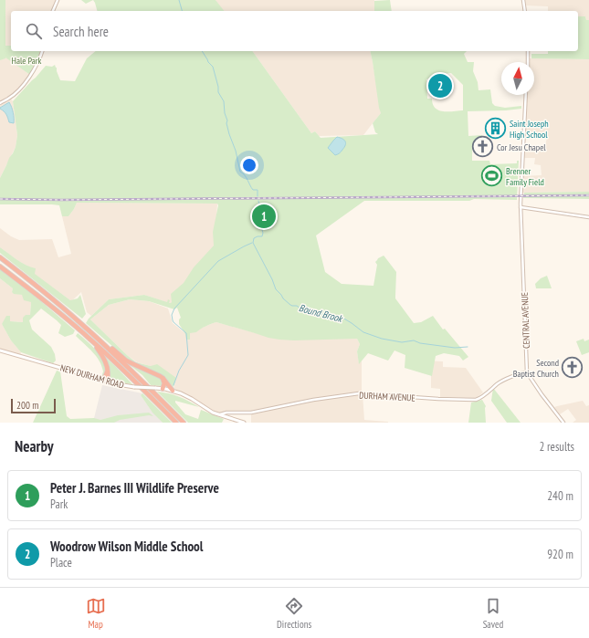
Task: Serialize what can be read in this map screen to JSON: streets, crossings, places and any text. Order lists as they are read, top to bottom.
{
  "streets": {
    "main road": ["NEW DURHAM ROAD"],
    "street": ["CENTRAL AVENUE", "DURHAM AVENUE"]
  },
  "crossings": [
    ["CENTRAL AVENUE", "DURHAM AVENUE"],
    ["NEW DURHAM ROAD", "DURHAM AVENUE"]
  ],
  "water": ["Bound Brook"],
  "parks": ["Hale Park"],
  "places": {
    "building": ["Saint Joseph High School"],
    "church": ["Cor Jesu Chapel", "Second Baptist Church"],
    "sports": ["Brenner Family Field"]
  },
  "scale_bar": "200 m",
  "north": "top",
  "page": {
    "search": "Search here",
    "pins": ["2", "1"],
    "scale": "200 m",
    "heading": ["Nearby", "2 results"],
    "list": [
      {
        "mark": "1",
        "name": "Peter J. Barnes III Wildlife Preserve",
        "note": "Park",
        "value": "240 m"
      },
      {
        "mark": "2",
        "name": "Woodrow Wilson Middle School",
        "note": "Place",
        "value": "920 m"
      }
    ],
    "nav": ["Map", "Directions", "Saved"]
  }
}
